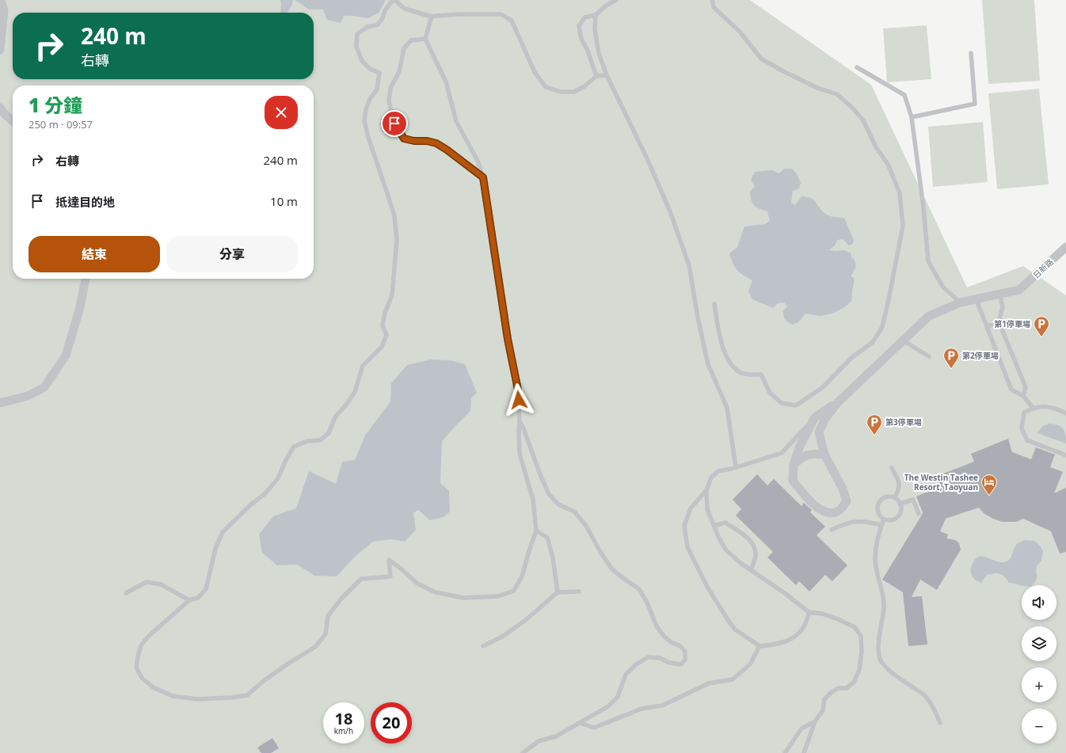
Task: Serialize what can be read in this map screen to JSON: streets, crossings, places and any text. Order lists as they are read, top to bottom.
{
  "streets": {
    "street": ["日新路"]
  },
  "places": {
    "parking": ["第1停車場", "第2停車場", "第3停車場"],
    "hotel": ["The Westin Tashee Resort, Taoyuan"]
  },
  "page": {
    "turn": ["240 m", "右轉"],
    "heading": ["1 分鐘", "250 m · 09:57"],
    "list": [
      {
        "name": "右轉",
        "value": "240 m"
      },
      {
        "name": "抵達目的地",
        "value": "10 m"
      }
    ],
    "buttons": ["結束", "分享"],
    "map_buttons": ["+", "−"],
    "speed": "18 km/h",
    "limit": "20"
  }
}
